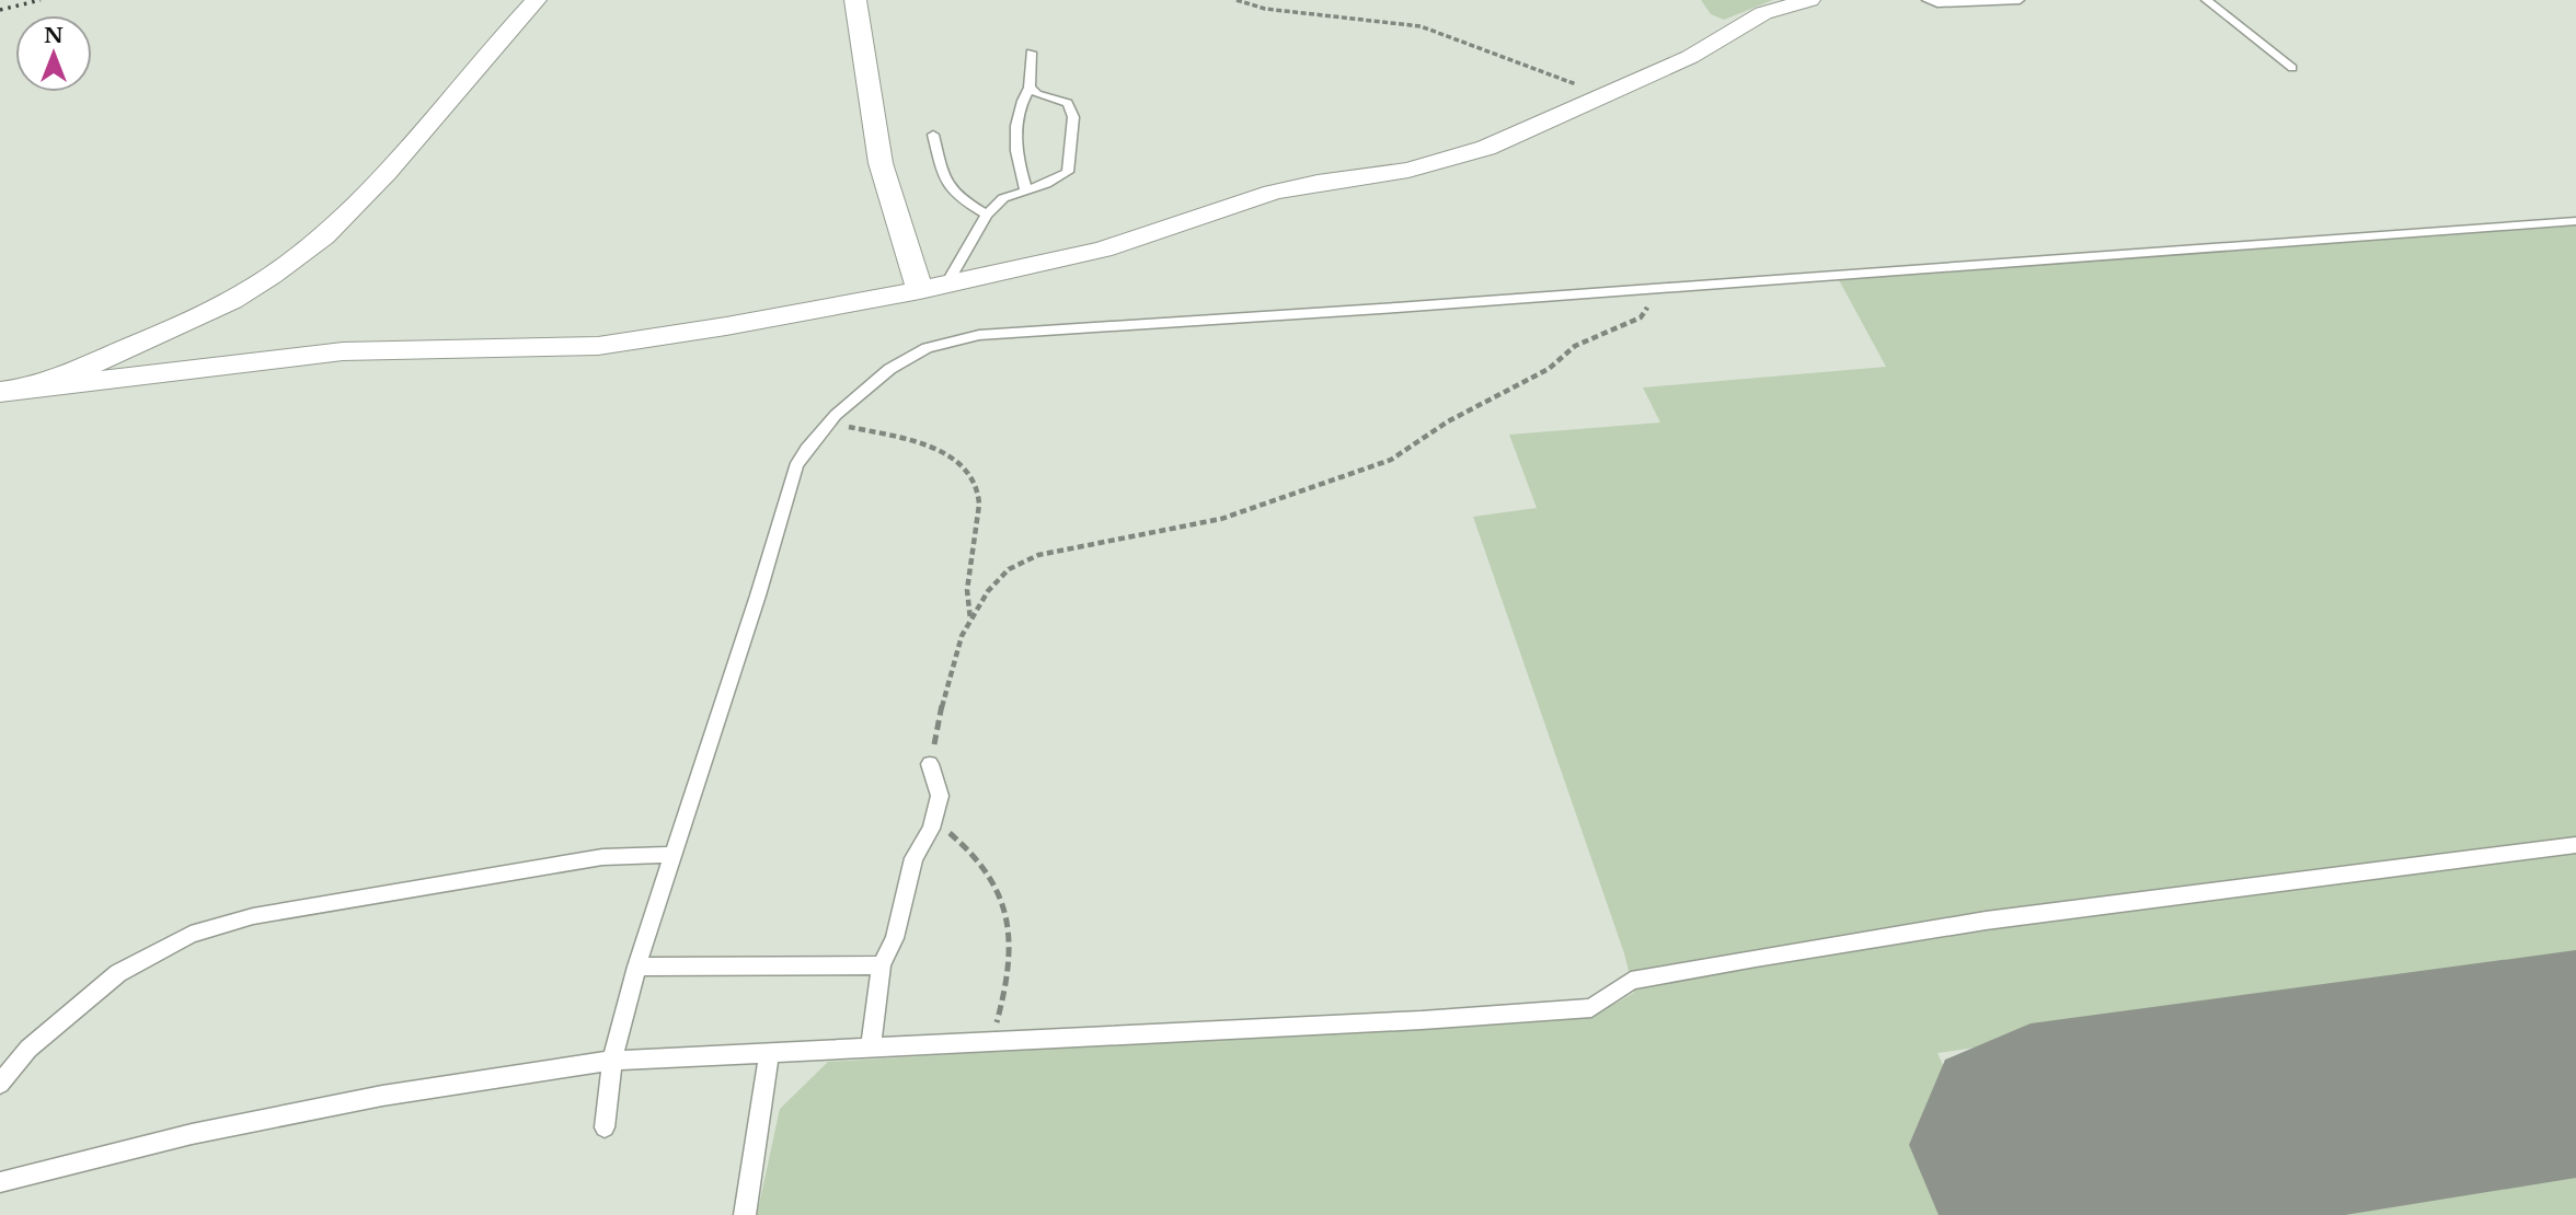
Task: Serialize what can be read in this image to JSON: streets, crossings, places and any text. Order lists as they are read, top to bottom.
{
  "north": "top"
}
